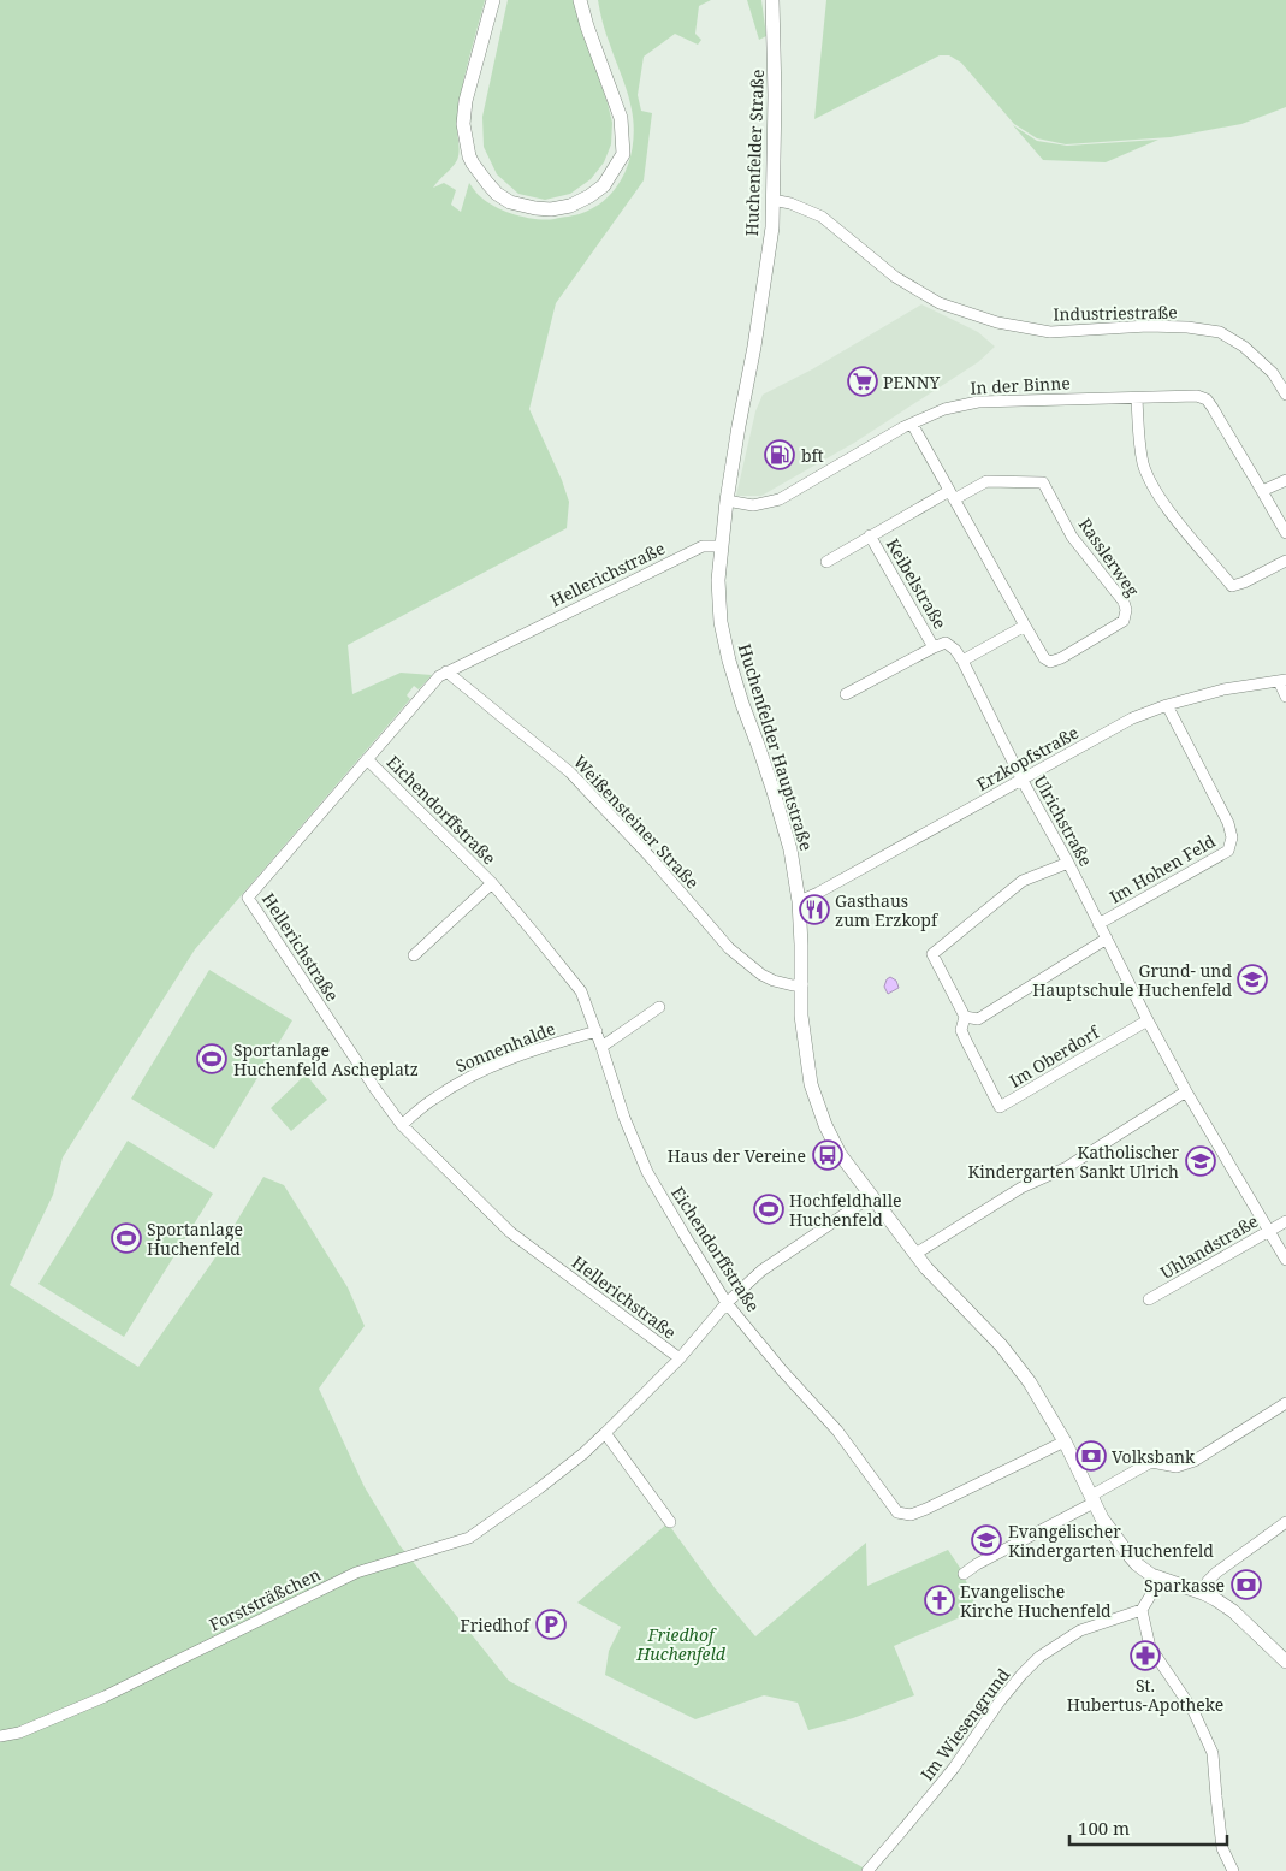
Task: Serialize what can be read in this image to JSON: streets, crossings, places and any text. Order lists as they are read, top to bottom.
{
  "streets": {
    "main road": ["Huchenfelder Straße", "Huchenfelder Hauptstraße"],
    "street": [
      "Industriestraße",
      "In der Binne",
      "Rasslerweg",
      "Hellerichstraße",
      "Keibelstraße",
      "Erzkopfstraße",
      "Eichendorffstraße",
      "Ulrichstraße",
      "Weißensteiner Straße",
      "Im Hohen Feld",
      "Sonnenhalde",
      "Im Oberdorf",
      "Uhlandstraße",
      "Forststräßchen",
      "Im Wiesengrund"
    ]
  },
  "crossings": [
    ["Huchenfelder Straße", "Industriestraße"],
    ["Huchenfelder Straße", "Huchenfelder Hauptstraße"],
    ["In der Binne", "Huchenfelder Hauptstraße"],
    ["Rasslerweg", "Keibelstraße"],
    ["Hellerichstraße", "Huchenfelder Hauptstraße"],
    ["Hellerichstraße", "Eichendorffstraße"],
    ["Hellerichstraße", "Weißensteiner Straße"],
    ["Hellerichstraße", "Sonnenhalde"],
    ["Hellerichstraße", "Forststräßchen"],
    ["Keibelstraße", "Ulrichstraße"],
    ["Huchenfelder Hauptstraße", "Erzkopfstraße"],
    ["Huchenfelder Hauptstraße", "Eichendorffstraße"],
    ["Huchenfelder Hauptstraße", "Weißensteiner Straße"],
    ["Huchenfelder Hauptstraße", "Forststräßchen"],
    ["Erzkopfstraße", "Ulrichstraße"],
    ["Erzkopfstraße", "Im Hohen Feld"],
    ["Eichendorffstraße", "Sonnenhalde"],
    ["Eichendorffstraße", "Forststräßchen"],
    ["Ulrichstraße", "Im Hohen Feld"],
    ["Ulrichstraße", "Im Oberdorf"],
    ["Ulrichstraße", "Uhlandstraße"]
  ],
  "parks": ["Friedhof Huchenfeld"],
  "places": {
    "supermarket": ["PENNY"],
    "fuel station": ["bft"],
    "restaurant": ["Gasthaus zum Erzkopf"],
    "school or university": ["Grund- und Hauptschule Huchenfeld", "Katholischer Kindergarten Sankt Ulrich", "Evangelischer Kindergarten Huchenfeld"],
    "sports": ["Sportanlage Huchenfeld Ascheplatz", "Hochfeldhalle Huchenfeld", "Sportanlage Huchenfeld"],
    "bus stop": ["Haus der Vereine"],
    "bank": ["Volksbank", "Sparkasse"],
    "church": ["Evangelische Kirche Huchenfeld"],
    "parking": ["Friedhof"],
    "pharmacy": ["St. Hubertus-Apotheke"]
  },
  "scale_bar": "100 m"
}
